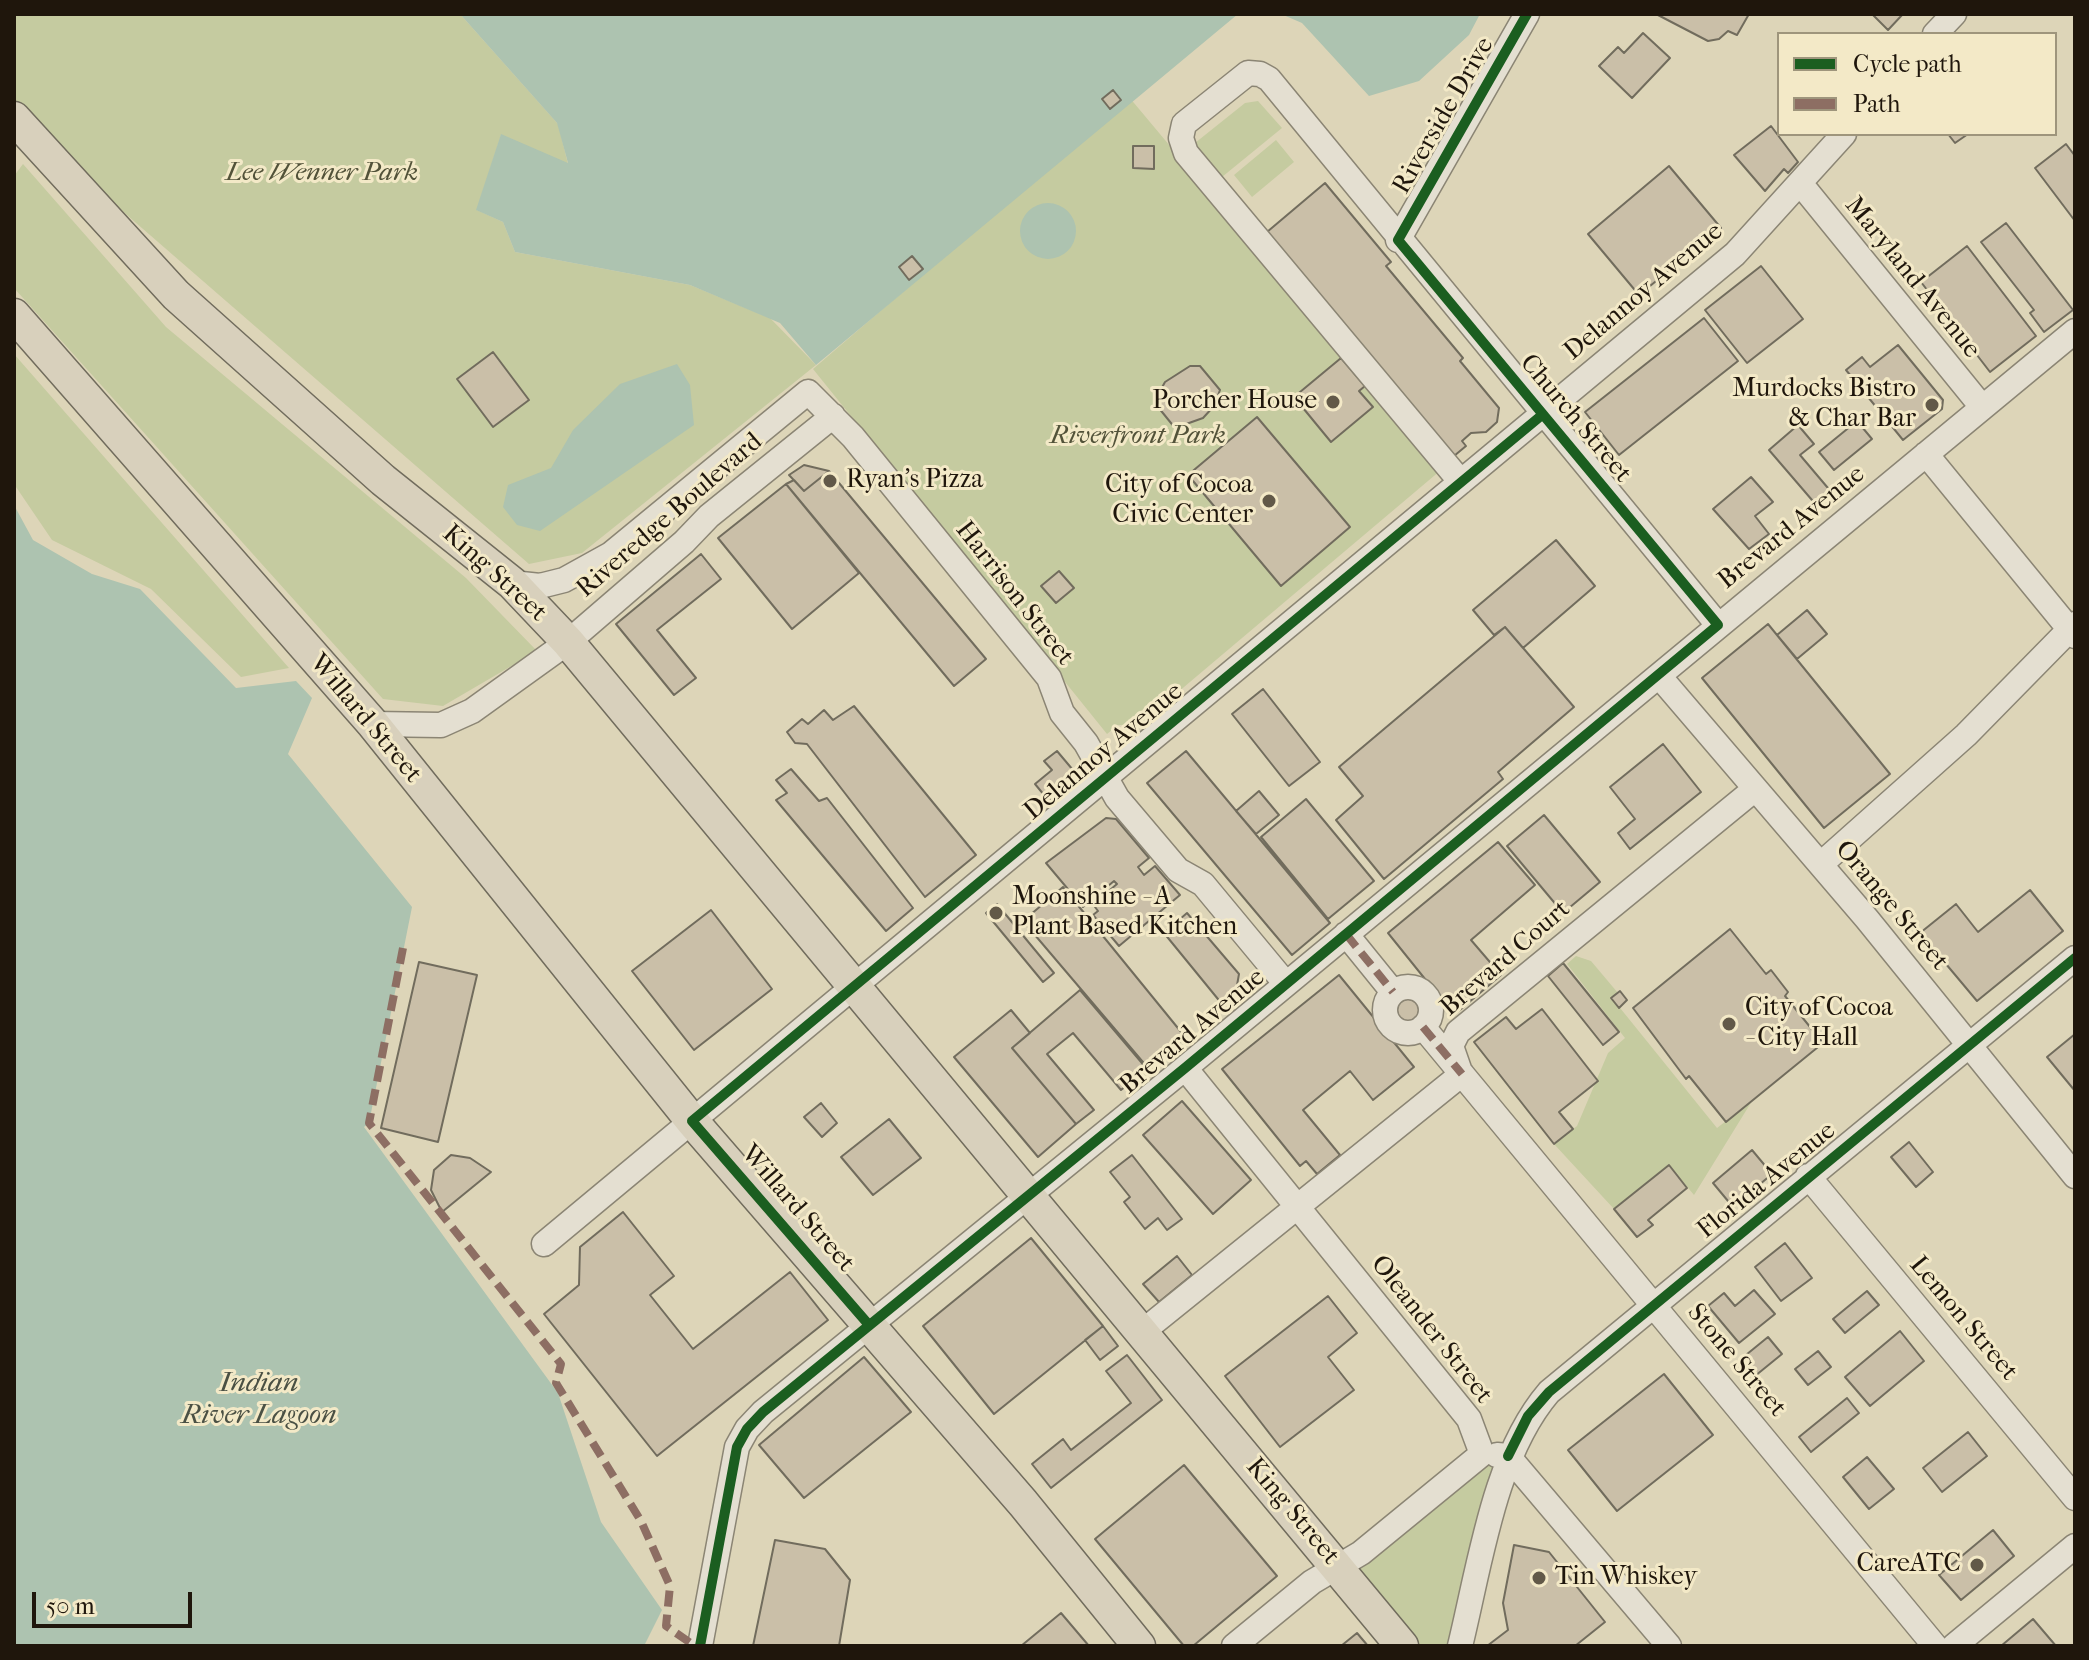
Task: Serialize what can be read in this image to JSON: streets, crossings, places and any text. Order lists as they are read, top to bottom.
{
  "streets": {
    "main road": ["King Street", "Willard Street"],
    "street": [
      "Riverside Drive",
      "Maryland Avenue",
      "Delannoy Avenue",
      "Church Street",
      "Riveredge Boulevard",
      "Brevard Avenue",
      "Harrison Street",
      "Orange Street",
      "Brevard Court",
      "Florida Avenue",
      "Lemon Street",
      "Oleander Street",
      "Stone Street"
    ]
  },
  "crossings": [
    ["Riverside Drive", "Church Street"],
    ["Maryland Avenue", "Delannoy Avenue"],
    ["Maryland Avenue", "Brevard Avenue"],
    ["Delannoy Avenue", "Church Street"],
    ["Delannoy Avenue", "King Street"],
    ["Delannoy Avenue", "Harrison Street"],
    ["Delannoy Avenue", "Willard Street"],
    ["Church Street", "Brevard Avenue"],
    ["Riveredge Boulevard", "King Street"],
    ["Riveredge Boulevard", "Harrison Street"],
    ["Riveredge Boulevard", "Willard Street"],
    ["Brevard Avenue", "King Street"],
    ["Brevard Avenue", "Harrison Street"],
    ["Brevard Avenue", "Willard Street"],
    ["Brevard Avenue", "Orange Street"],
    ["Brevard Avenue", "Oleander Street"],
    ["Brevard Avenue", "Stone Street"],
    ["Orange Street", "Brevard Court"],
    ["Orange Street", "Florida Avenue"],
    ["Brevard Court", "Stone Street"],
    ["Florida Avenue", "Lemon Street"],
    ["Florida Avenue", "Stone Street"]
  ],
  "water": ["Indian River Lagoon"],
  "parks": ["Lee Wenner Park", "Riverfront Park"],
  "places": [
    "Porcher House",
    "Murdocks Bistro & Char Bar",
    "Ryan's Pizza",
    "City of Cocoa Civic Center",
    "Moonshine - A Plant Based Kitchen",
    "City of Cocoa - City Hall",
    "CareATC",
    "Tin Whiskey"
  ],
  "legend": ["Cycle path", "Path"],
  "scale_bar": "50 m"
}
